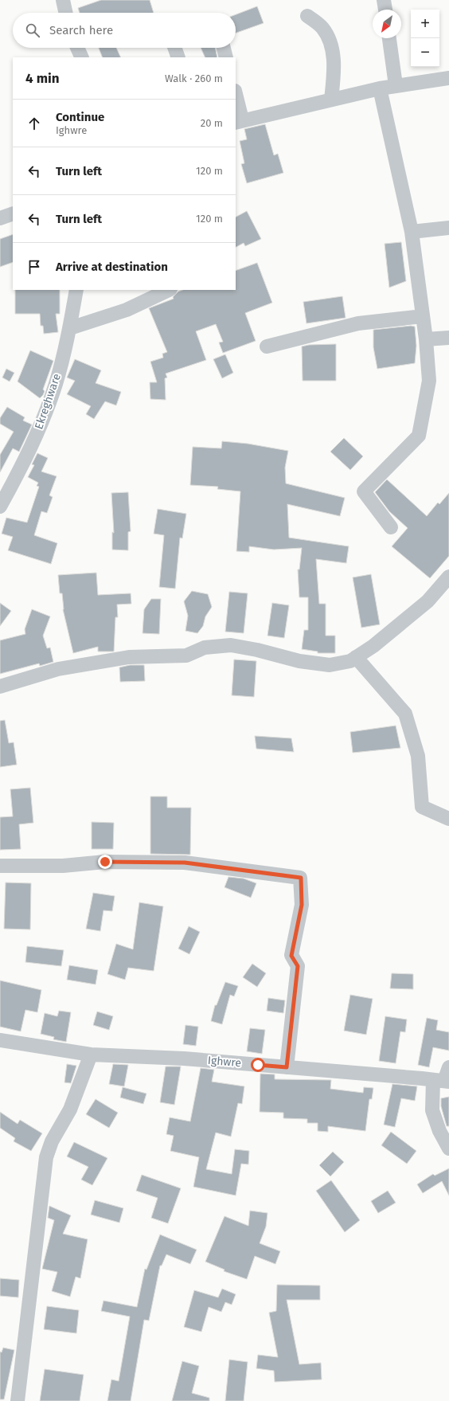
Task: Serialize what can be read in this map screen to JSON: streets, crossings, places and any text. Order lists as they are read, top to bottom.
{
  "streets": {
    "street": ["Ekreghware", "Ighwre"]
  },
  "north": "bottom left",
  "page": {
    "map_buttons": ["+", "−"],
    "search": "Search here",
    "heading": ["4 min", "Walk · 260 m"],
    "list": [
      ["Continue", "Ighwre", "20 m"],
      ["Turn left", "120 m"],
      ["Turn left", "120 m"],
      "Arrive at destination"
    ]
  }
}
